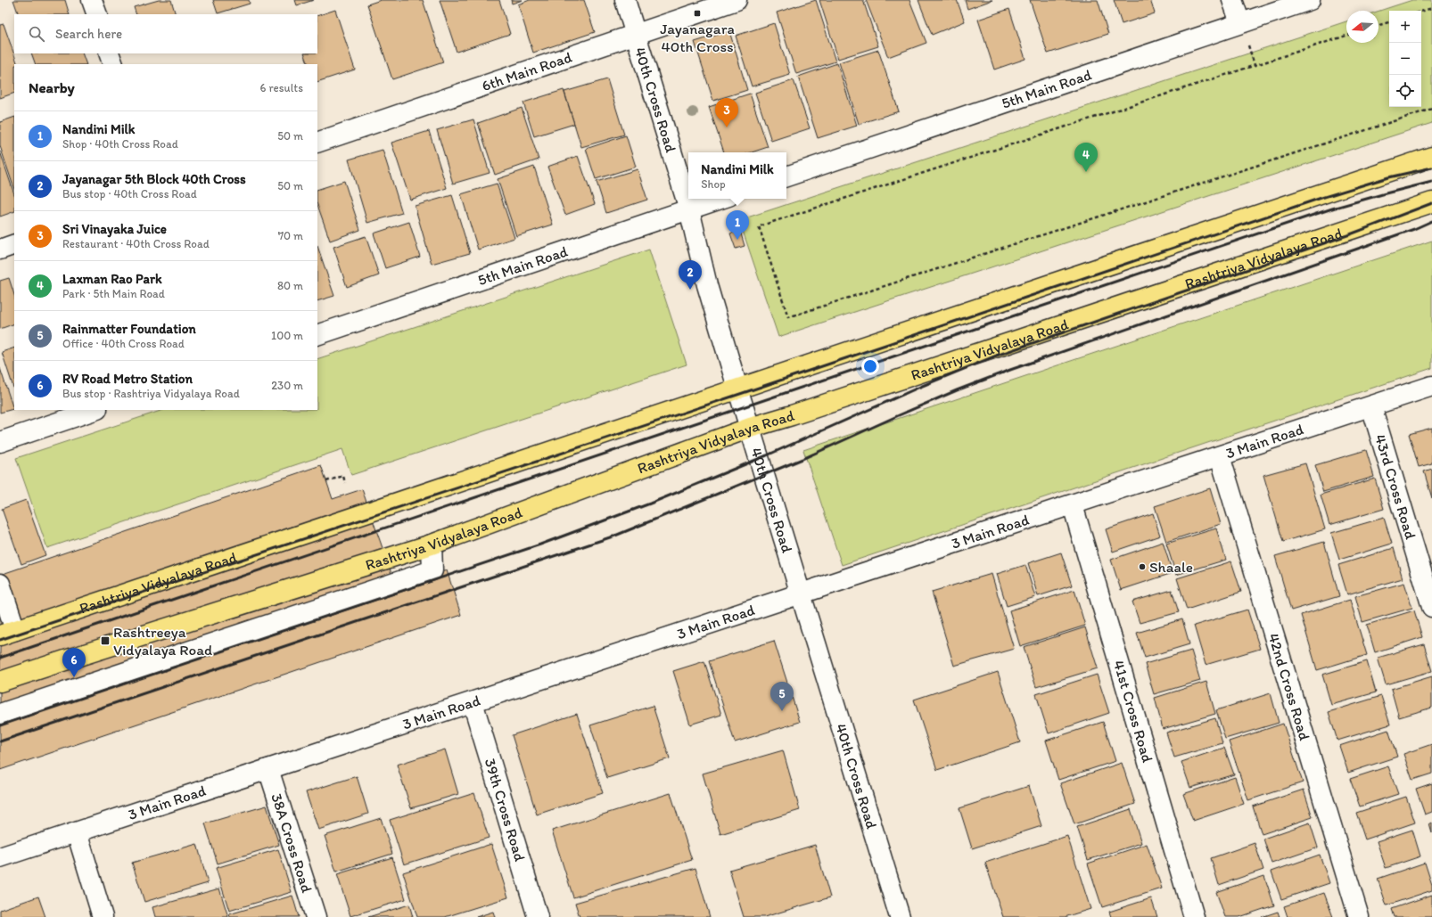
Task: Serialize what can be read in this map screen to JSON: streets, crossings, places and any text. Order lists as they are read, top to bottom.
{
  "streets": {
    "main road": ["Rashtriya Vidyalaya Road"],
    "street": [
      "6th Main Road",
      "5th Main Road",
      "40th Cross Road",
      "3 Main Road",
      "43rd Cross Road",
      "42nd Cross Road",
      "41st Cross Road",
      "39th Cross Road",
      "38A Cross Road"
    ]
  },
  "crossings": [
    ["6th Main Road", "40th Cross Road"],
    ["5th Main Road", "40th Cross Road"],
    ["40th Cross Road", "Rashtriya Vidyalaya Road"],
    ["40th Cross Road", "3 Main Road"],
    ["3 Main Road", "43rd Cross Road"],
    ["3 Main Road", "42nd Cross Road"],
    ["3 Main Road", "41st Cross Road"],
    ["3 Main Road", "39th Cross Road"],
    ["3 Main Road", "38A Cross Road"]
  ],
  "places": {
    "transit": ["Jayanagara 40th Cross", "Rashtreeya Vidyalaya Road"],
    "other": ["Shaale"]
  },
  "north": "left",
  "page": {
    "map_buttons": ["+", "−"],
    "search": "Search here",
    "heading": ["Nearby", "6 results"],
    "pins": [
      "3",
      "4",
      "1",
      "2",
      "6",
      "5"
    ],
    "list": [
      {
        "mark": "1",
        "name": "Nandini Milk",
        "note": "Shop · 40th Cross Road",
        "value": "50 m"
      },
      {
        "mark": "2",
        "name": "Jayanagar 5th Block 40th Cross",
        "note": "Bus stop · 40th Cross Road",
        "value": "50 m"
      },
      {
        "mark": "3",
        "name": "Sri Vinayaka Juice",
        "note": "Restaurant · 40th Cross Road",
        "value": "70 m"
      },
      {
        "mark": "4",
        "name": "Laxman Rao Park",
        "note": "Park · 5th Main Road",
        "value": "80 m"
      },
      {
        "mark": "5",
        "name": "Rainmatter Foundation",
        "note": "Office · 40th Cross Road",
        "value": "100 m"
      },
      {
        "mark": "6",
        "name": "RV Road Metro Station",
        "note": "Bus stop · Rashtriya Vidyalaya Road",
        "value": "230 m"
      }
    ],
    "popup": ["Nandini Milk", "Shop"]
  }
}
